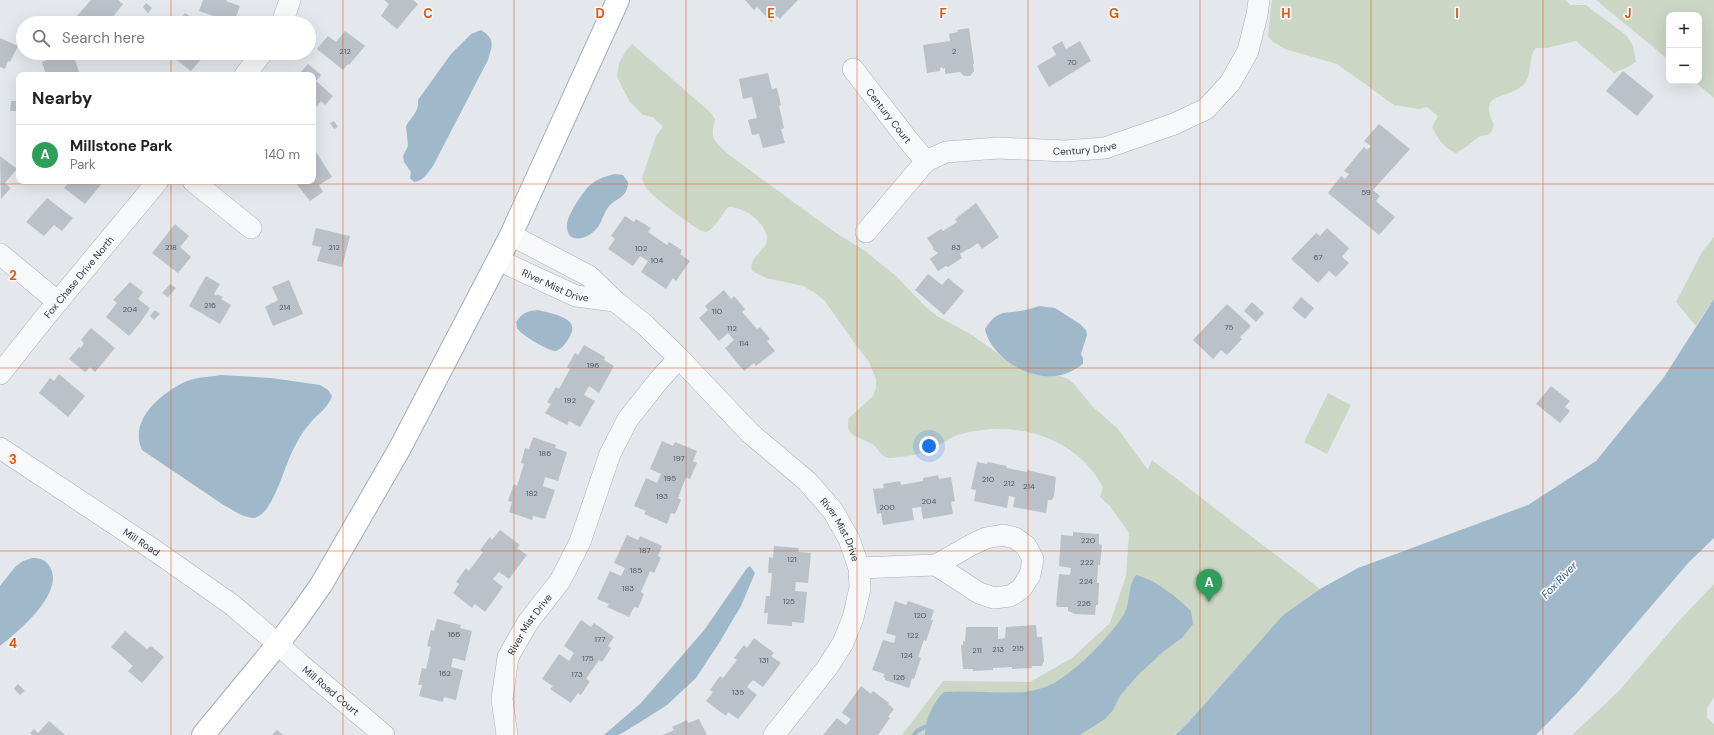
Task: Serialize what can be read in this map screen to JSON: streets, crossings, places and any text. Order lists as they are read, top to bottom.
{
  "streets": {
    "street": [
      "Century Court",
      "Century Drive",
      "Fox Chase Drive North",
      "River Mist Drive",
      "Mill Road",
      "Mill Road Court"
    ]
  },
  "crossings": [
    ["Century Court", "Century Drive"],
    ["Mill Road", "Mill Road Court"]
  ],
  "water": ["Fox River"],
  "house_numbers": [
    "212",
    "2",
    "70",
    "59",
    "218",
    "212",
    "83",
    "102",
    "67",
    "104",
    "216",
    "214",
    "204",
    "110",
    "75",
    "112",
    "114",
    "196",
    "192",
    "186",
    "197",
    "195",
    "210",
    "212",
    "214",
    "182",
    "193",
    "204",
    "200",
    "220",
    "187",
    "121",
    "222",
    "185",
    "224",
    "183",
    "125",
    "226",
    "120",
    "166",
    "122",
    "177",
    "215",
    "213",
    "211",
    "124",
    "175",
    "131",
    "162",
    "173",
    "126",
    "135"
  ],
  "page": {
    "map_buttons": ["+", "−"],
    "search": "Search here",
    "heading": "Nearby",
    "list": [
      {
        "mark": "A",
        "name": "Millstone Park",
        "note": "Park",
        "value": "140 m"
      }
    ],
    "pins": "A"
  },
  "grid": {
    "columns": [
      "C",
      "D",
      "E",
      "F",
      "G",
      "H",
      "I",
      "J"
    ],
    "rows": ["2", "3", "4"]
  }
}
